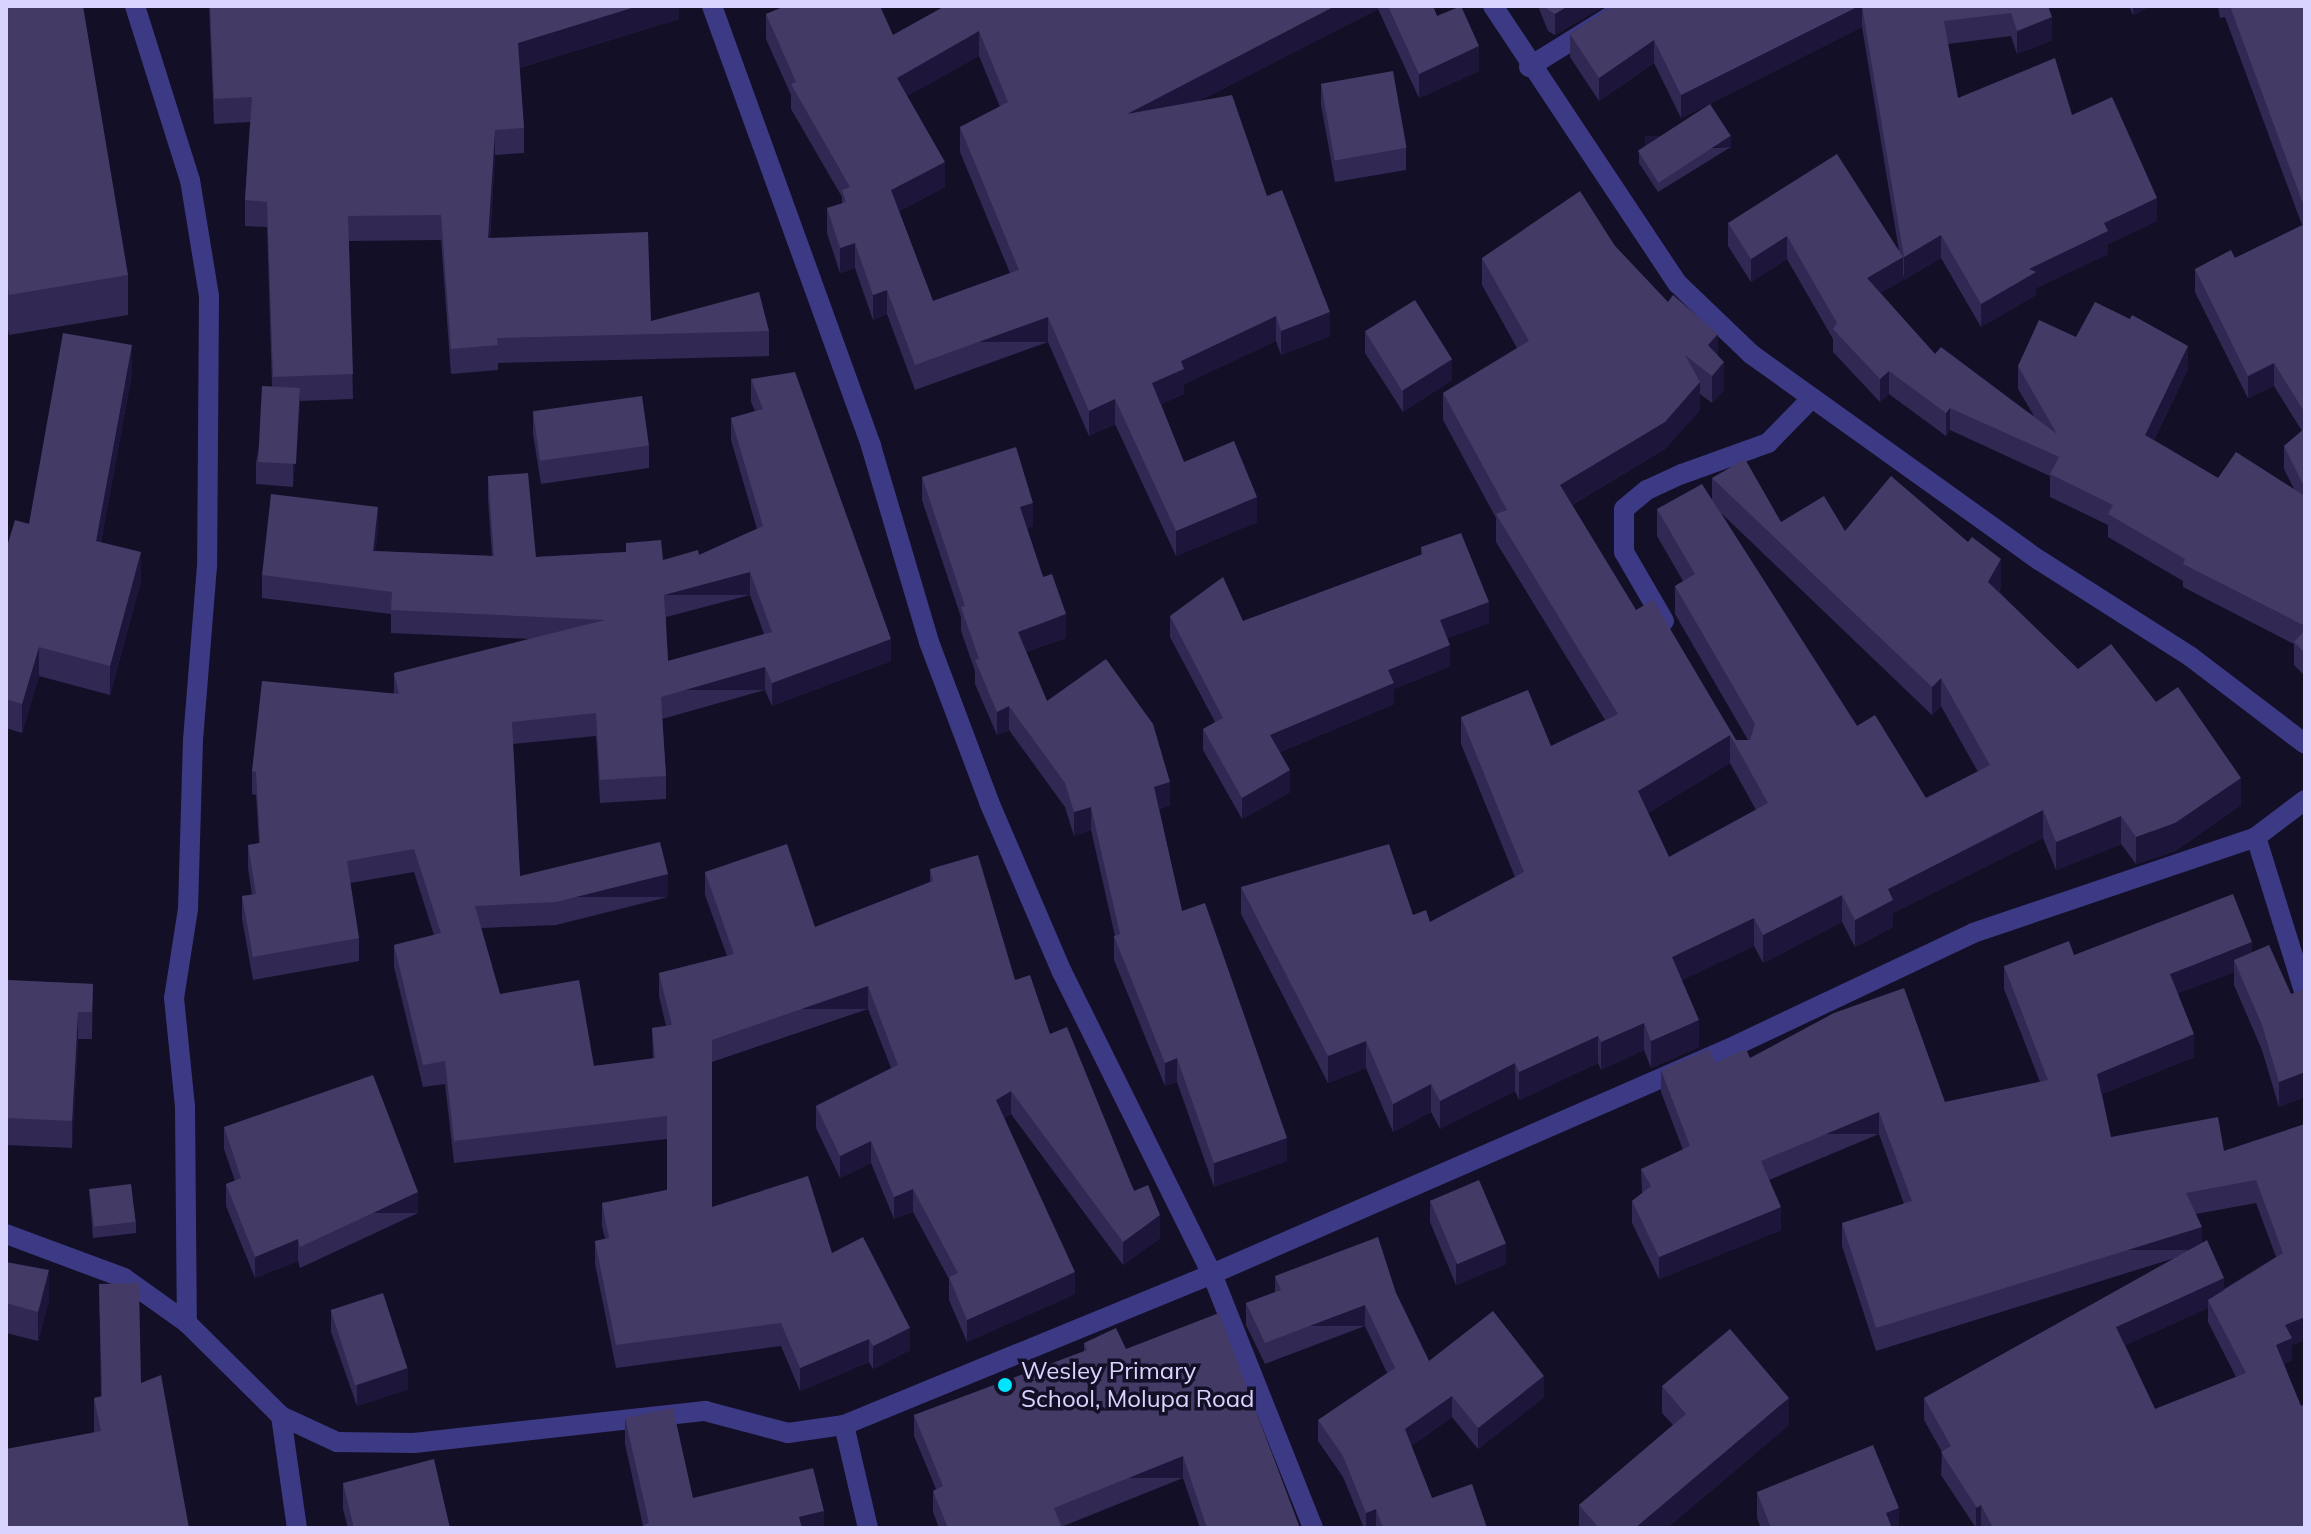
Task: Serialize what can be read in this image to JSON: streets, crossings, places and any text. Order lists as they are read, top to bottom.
{
  "places": ["Wesley Primary School, Molupa Road"]
}
